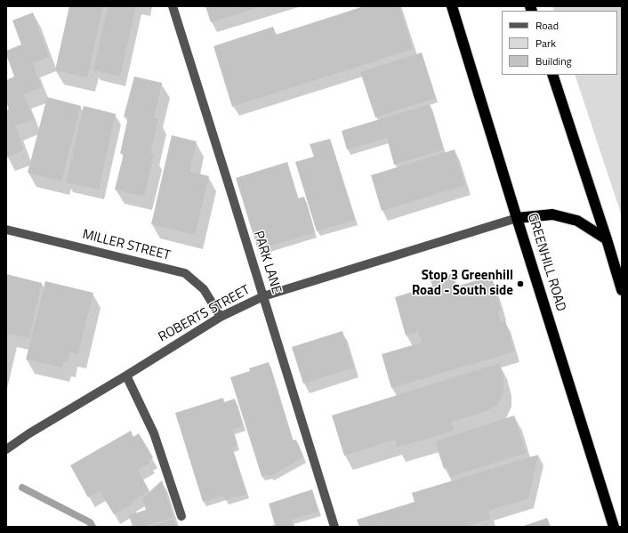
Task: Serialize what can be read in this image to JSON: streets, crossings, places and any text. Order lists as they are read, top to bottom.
{
  "streets": {
    "highway": ["GREENHILL ROAD"],
    "street": ["MILLER STREET", "PARK LANE", "ROBERTS STREET"]
  },
  "crossings": [
    ["MILLER STREET", "ROBERTS STREET"],
    ["PARK LANE", "ROBERTS STREET"],
    ["GREENHILL ROAD", "ROBERTS STREET"]
  ],
  "places": ["Stop 3 Greenhill Road - South side"],
  "legend": ["Road", "Park", "Building"]
}
